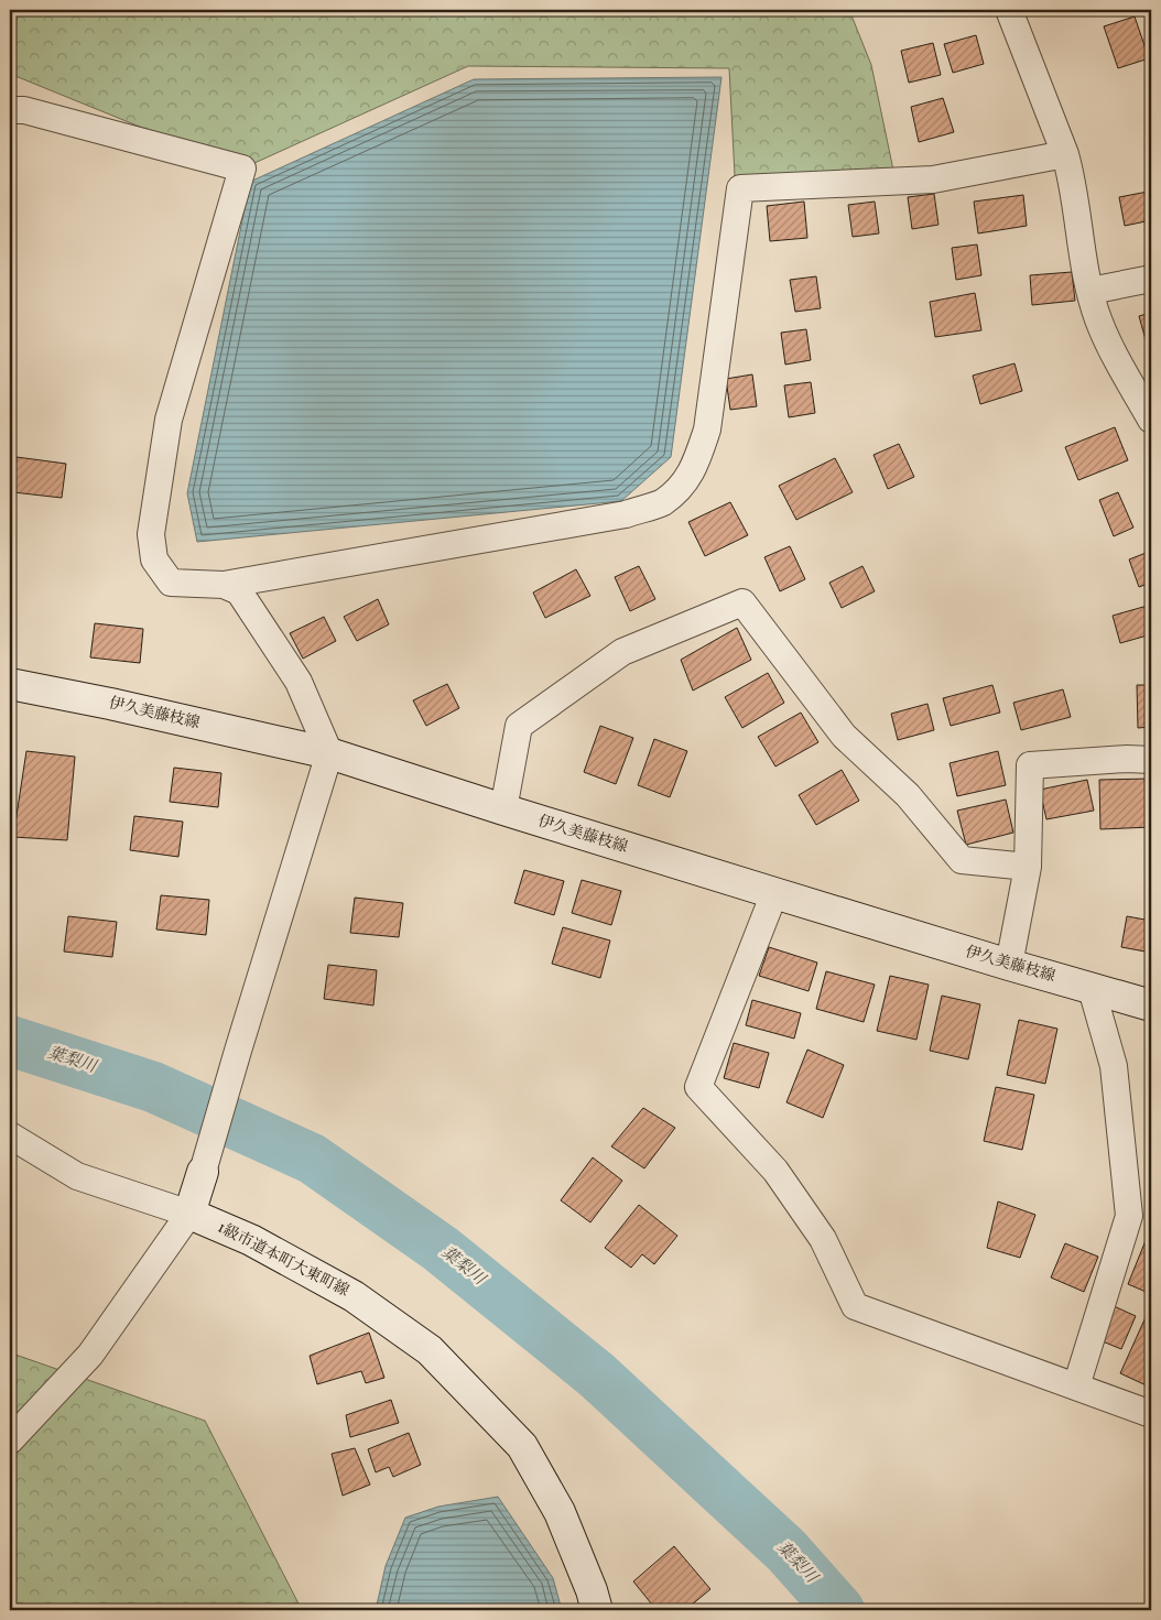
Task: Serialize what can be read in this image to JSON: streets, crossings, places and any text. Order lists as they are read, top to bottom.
{
  "streets": {
    "main road": ["伊久美藤枝線", "1級市道本町大東町線"]
  },
  "water": ["葉梨川"]
}
